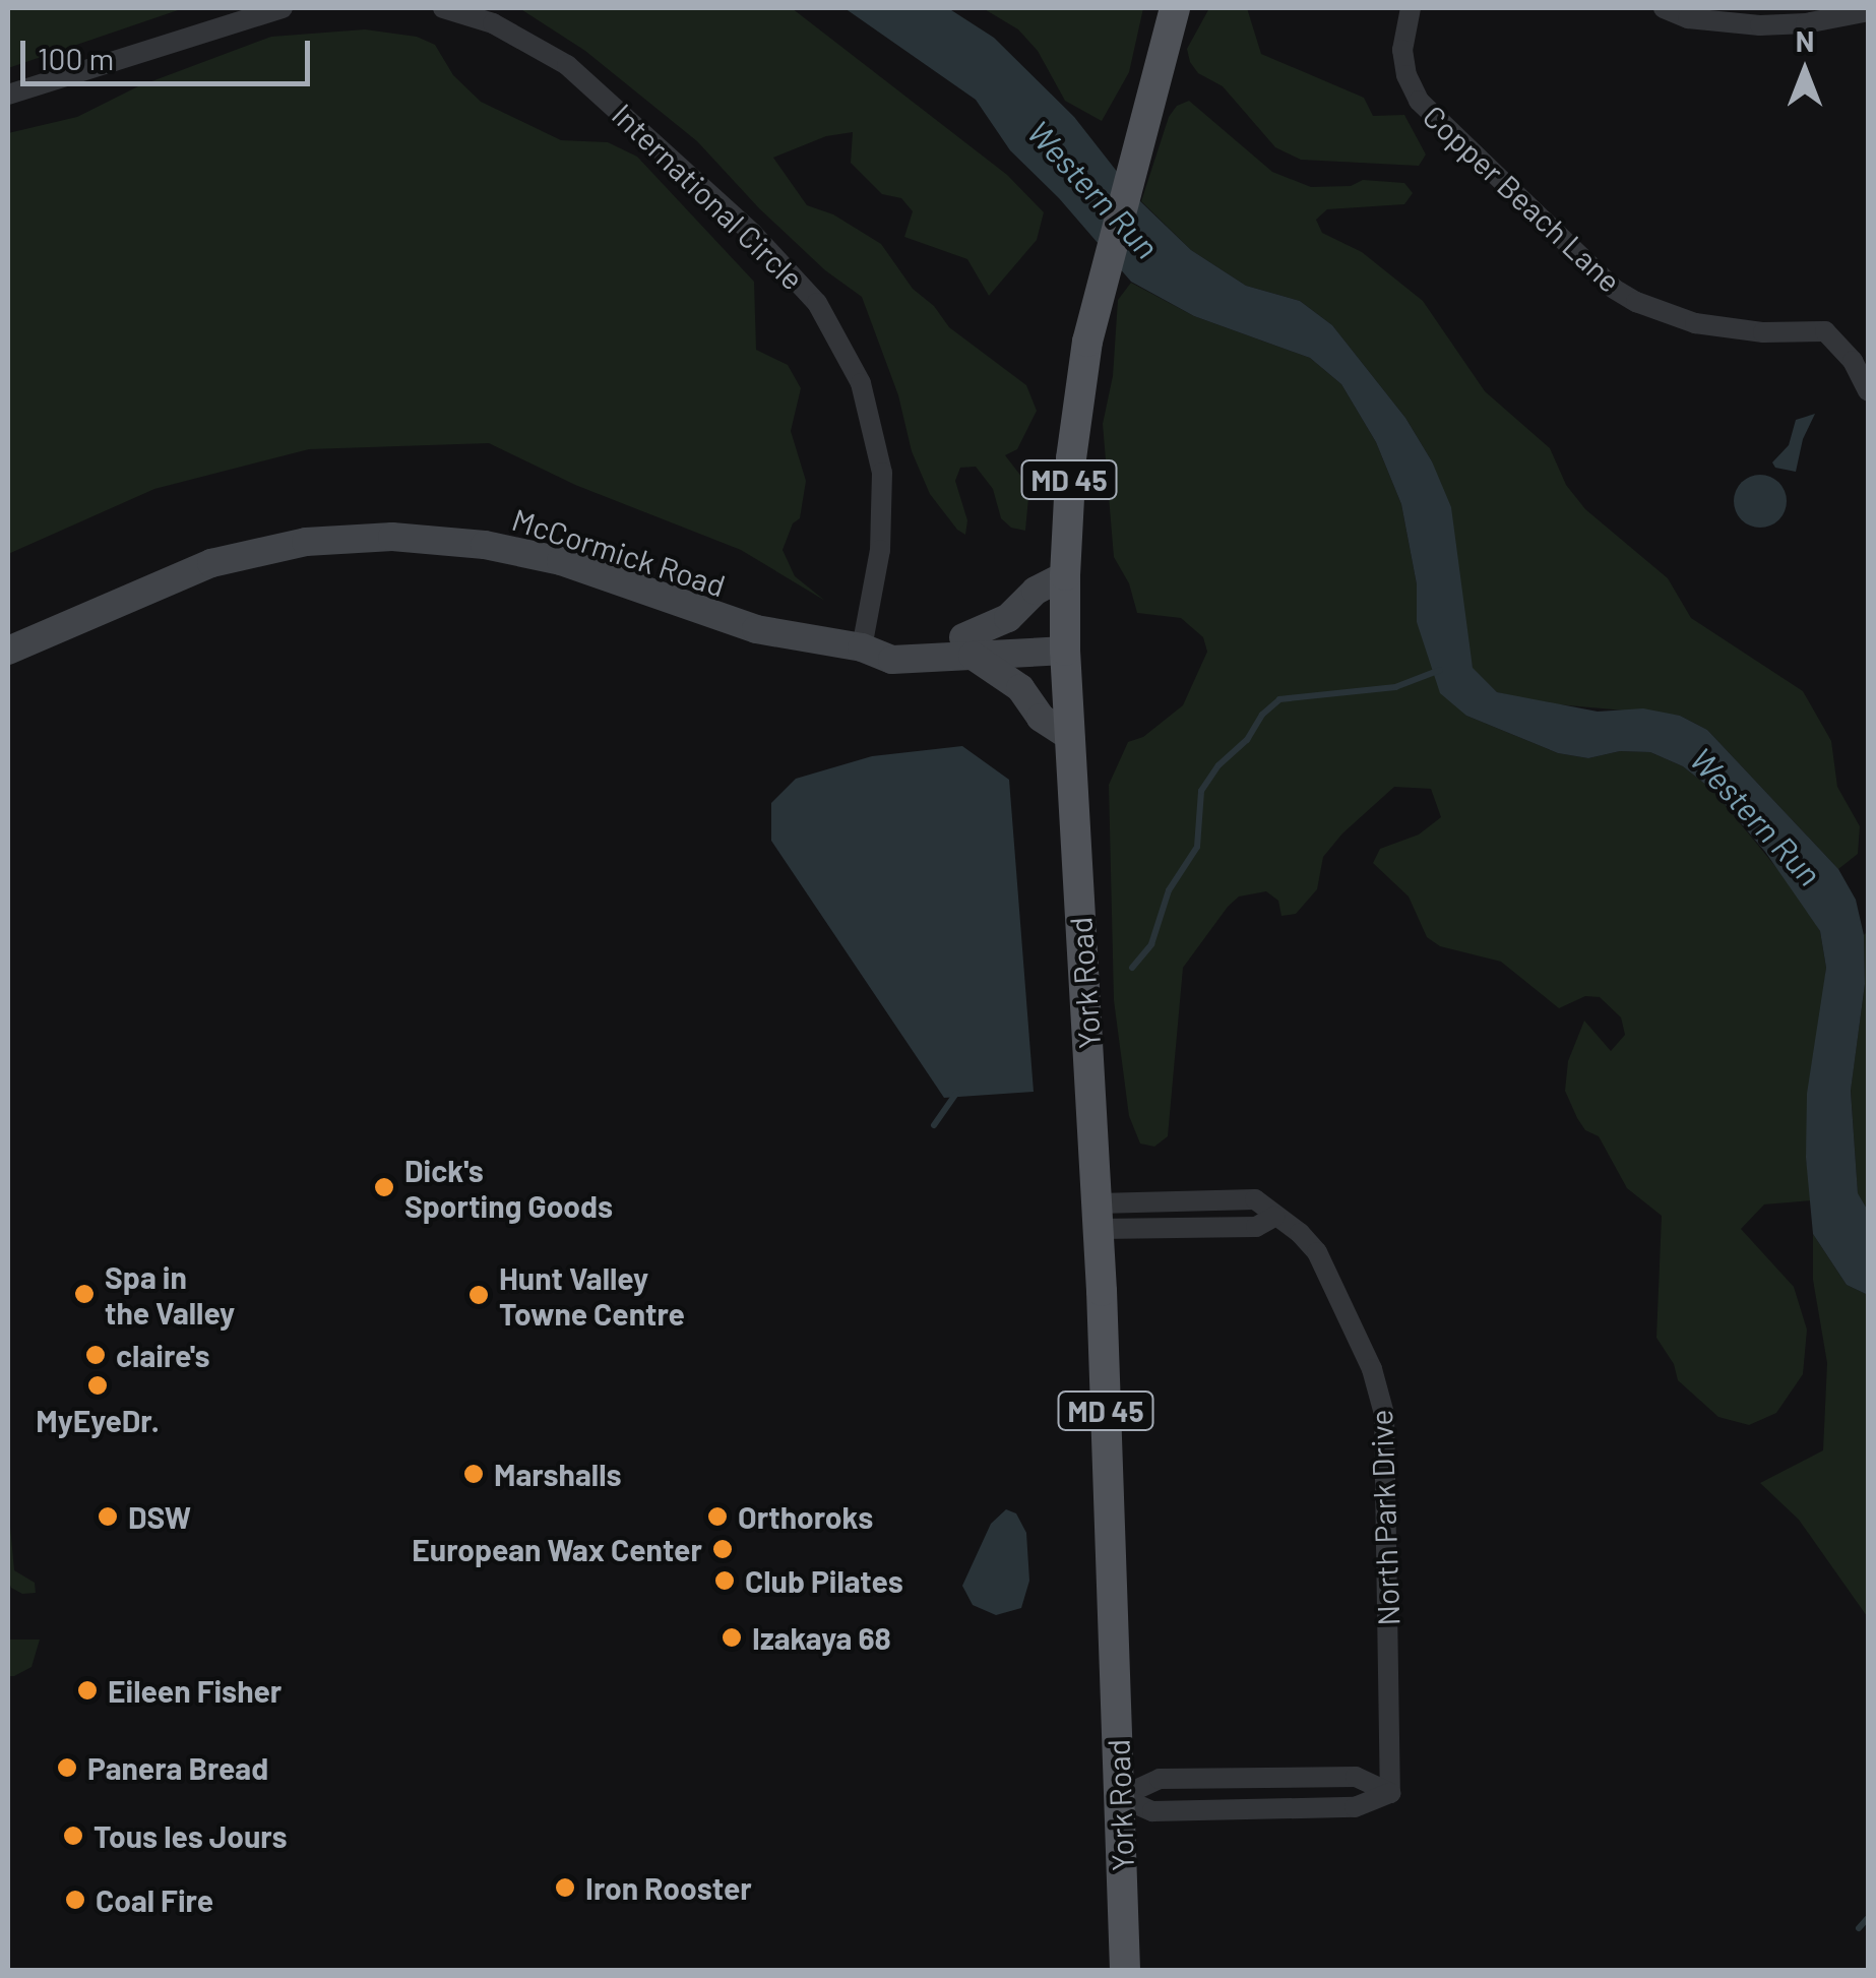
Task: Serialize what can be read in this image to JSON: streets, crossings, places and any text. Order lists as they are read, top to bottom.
{
  "streets": {
    "main road": ["MD 45", "McCormick Road", "York Road"],
    "street": ["International Circle", "Copper Beach Lane", "North Park Drive"]
  },
  "crossings": [
    ["International Circle", "McCormick Road"],
    ["McCormick Road", "York Road"],
    ["York Road", "North Park Drive"]
  ],
  "water": ["Western Run"],
  "places": [
    "Dick's Sporting Goods",
    "Spa in the Valley",
    "Hunt Valley Towne Centre",
    "claire's",
    "MyEyeDr.",
    "Marshalls",
    "DSW",
    "Orthoroks",
    "European Wax Center",
    "Club Pilates",
    "Izakaya 68",
    "Eileen Fisher",
    "Panera Bread",
    "Tous les Jours",
    "Iron Rooster",
    "Coal Fire"
  ],
  "scale_bar": "100 m",
  "north": "top"
}
